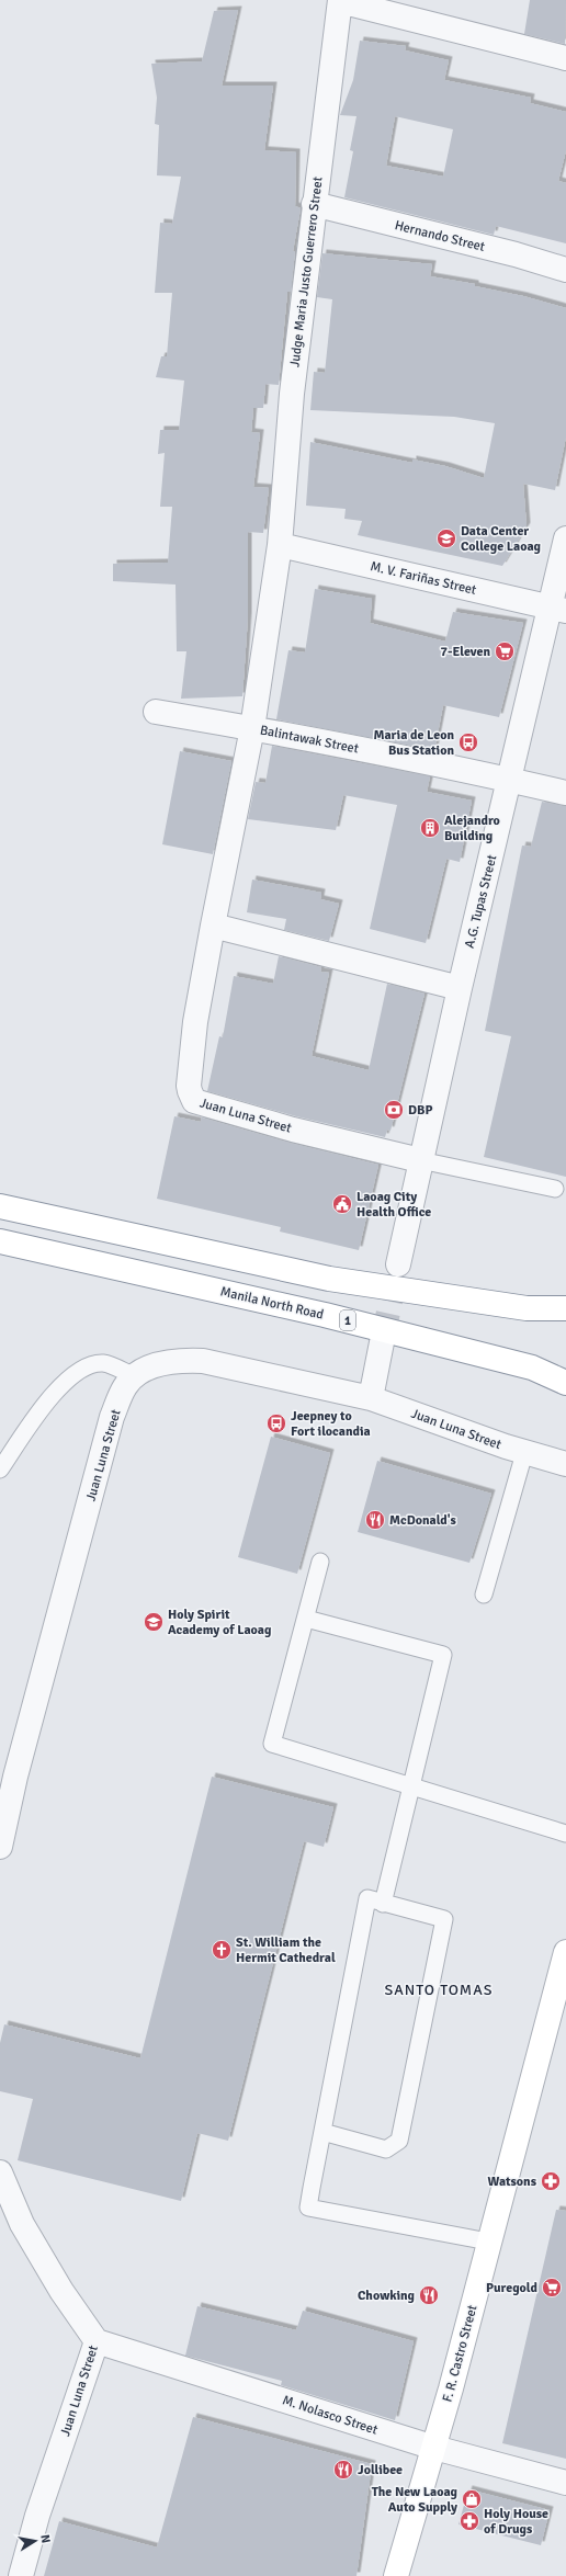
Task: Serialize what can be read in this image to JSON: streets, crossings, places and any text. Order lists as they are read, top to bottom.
{
  "streets": {
    "main road": ["Manila North Road", "1", "F. R. Castro Street"],
    "street": [
      "Hernando Street",
      "Judge Maria Justo Guerrero Street",
      "M. V. Fariñas Street",
      "Balintawak Street",
      "A.G. Tupas Street",
      "Juan Luna Street",
      "M. Nolasco Street"
    ]
  },
  "crossings": [
    ["Hernando Street", "Judge Maria Justo Guerrero Street"],
    ["Judge Maria Justo Guerrero Street", "M. V. Fariñas Street"],
    ["Judge Maria Justo Guerrero Street", "Balintawak Street"],
    ["Judge Maria Justo Guerrero Street", "Juan Luna Street"],
    ["M. V. Fariñas Street", "A.G. Tupas Street"],
    ["Balintawak Street", "A.G. Tupas Street"],
    ["A.G. Tupas Street", "Juan Luna Street"],
    ["Juan Luna Street", "M. Nolasco Street"],
    ["F. R. Castro Street", "M. Nolasco Street"]
  ],
  "districts": ["SANTO TOMAS"],
  "places": {
    "school or university": ["Data Center College Laoag", "Holy Spirit Academy of Laoag"],
    "supermarket": ["7-Eleven", "Puregold"],
    "bus stop": ["Maria de Leon Bus Station", "Jeepney to Fort ilocandia"],
    "building": ["Alejandro Building"],
    "bank": ["DBP"],
    "public building": ["Laoag City Health Office"],
    "restaurant": ["McDonald's", "Chowking", "Jollibee"],
    "church": ["St. William the Hermit Cathedral"],
    "pharmacy": ["Watsons", "Holy House of Drugs"],
    "shop": ["The New Laoag Auto Supply"]
  },
  "north": "right"
}
